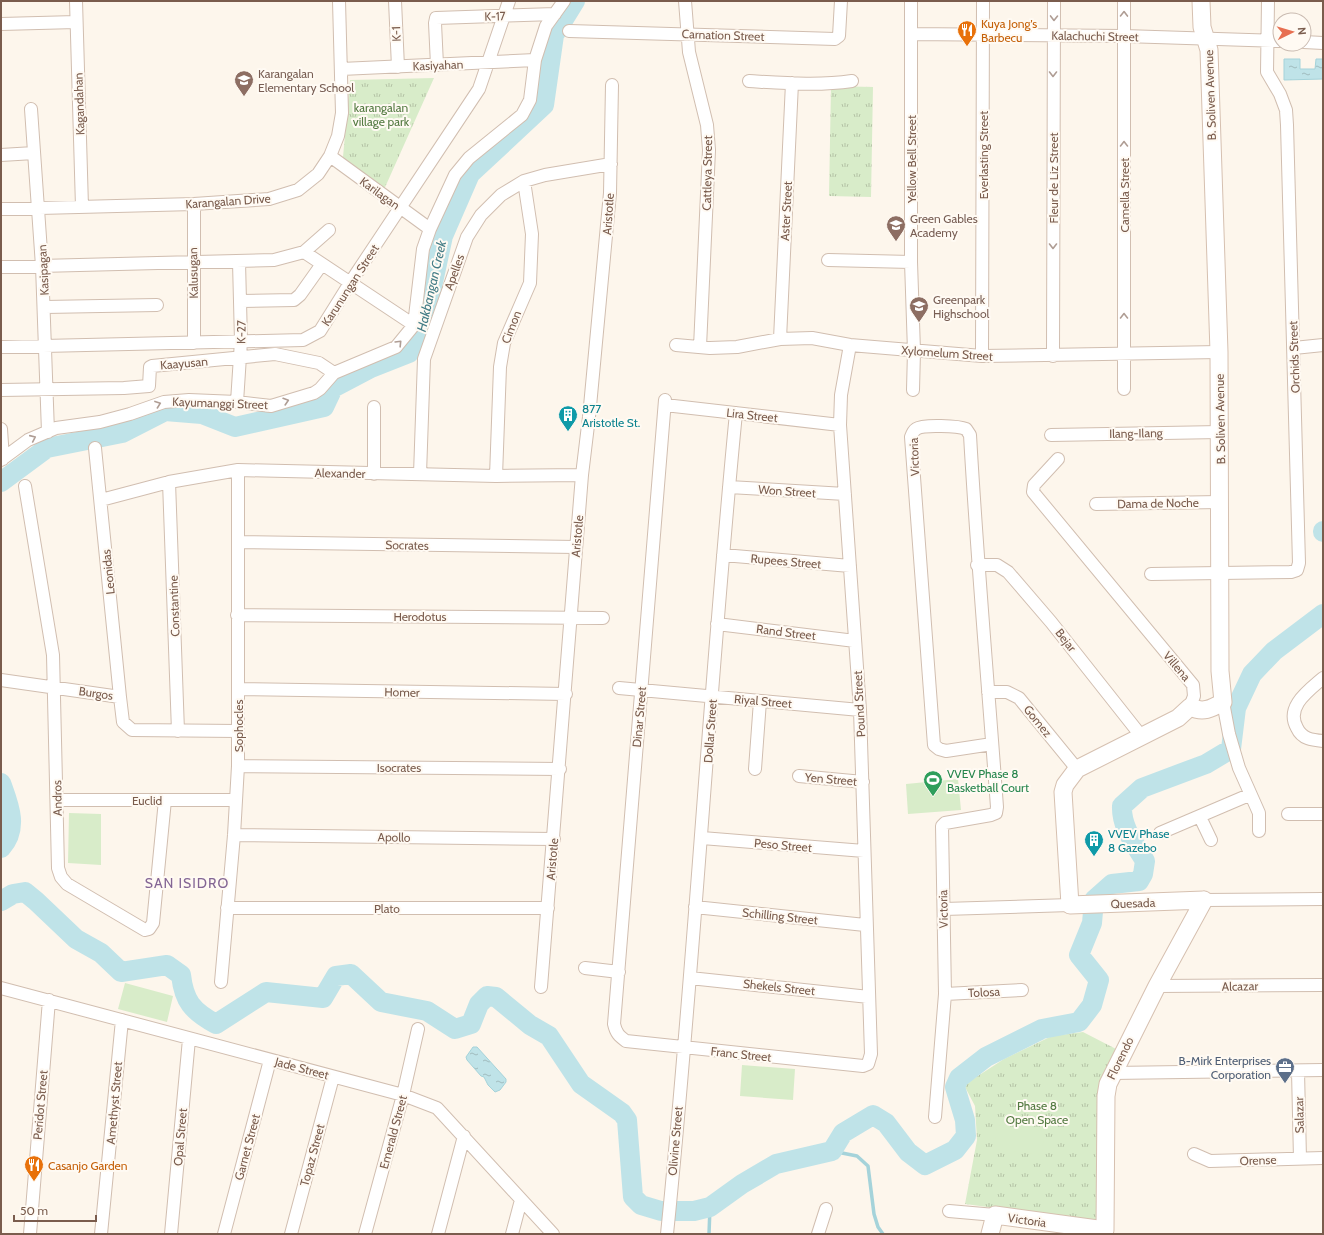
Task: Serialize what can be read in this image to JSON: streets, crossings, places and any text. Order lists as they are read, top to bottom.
{
  "streets": {
    "street": [
      "K-17",
      "K-1",
      "Carnation Street",
      "Kalachuchi Street",
      "Kasiyahan",
      "B. Soliven Avenue",
      "Kagandahan",
      "Everlasting Street",
      "Yellow Bell Street",
      "Cattleya Street",
      "Fleur de Liz Street",
      "Karilagan",
      "Camella Street",
      "Karangalan Drive",
      "Aster Street",
      "Aristotle",
      "Kasipagan",
      "Apelles",
      "Kalusugan",
      "Karunungan Street",
      "Cimon",
      "K-27",
      "Xylomelum Street",
      "Orchids Street",
      "Kaayusan",
      "Kayumanggi Street",
      "Lira Street",
      "Ilang-Ilang",
      "Victoria",
      "Alexander",
      "Won Street",
      "Dama de Noche",
      "Socrates",
      "Rupees Street",
      "Leonidas",
      "Constantine",
      "Herodotus",
      "Rand Street",
      "Bejar",
      "Villena",
      "Homer",
      "Burgos",
      "Riyal Street",
      "Pound Street",
      "Dinar Street",
      "Gomez",
      "Sophocles",
      "Dollar Street",
      "Isocrates",
      "Yen Street",
      "Andros",
      "Euclid",
      "Apollo",
      "Peso Street",
      "Quesada",
      "Plato",
      "Schilling Street",
      "Alcazar",
      "Shekels Street",
      "Tolosa",
      "Franc Street",
      "Florendo",
      "Jade Street",
      "Amethyst Street",
      "Peridot Street",
      "Salazar",
      "Emerald Street",
      "Opal Street",
      "Olivine Street",
      "Garnet Street",
      "Topaz Street",
      "Orense"
    ]
  },
  "crossings": [
    ["K-17", "Kasiyahan"],
    ["K-17", "Karunungan Street"],
    ["K-1", "Kasiyahan"],
    ["Carnation Street", "Cattleya Street"],
    ["Kalachuchi Street", "B. Soliven Avenue"],
    ["Kalachuchi Street", "Everlasting Street"],
    ["Kalachuchi Street", "Yellow Bell Street"],
    ["Kalachuchi Street", "Fleur de Liz Street"],
    ["Kalachuchi Street", "Camella Street"],
    ["Kalachuchi Street", "Orchids Street"],
    ["Kasiyahan", "Karangalan Drive"],
    ["Kasiyahan", "Karunungan Street"],
    ["B. Soliven Avenue", "Xylomelum Street"],
    ["B. Soliven Avenue", "Orchids Street"],
    ["B. Soliven Avenue", "Ilang-Ilang"],
    ["B. Soliven Avenue", "Dama de Noche"],
    ["Kagandahan", "Karangalan Drive"],
    ["Everlasting Street", "Xylomelum Street"],
    ["Yellow Bell Street", "Xylomelum Street"],
    ["Cattleya Street", "Xylomelum Street"],
    ["Fleur de Liz Street", "Xylomelum Street"],
    ["Karilagan", "Karangalan Drive"],
    ["Karilagan", "Karunungan Street"],
    ["Camella Street", "Xylomelum Street"],
    ["Karangalan Drive", "Kasipagan"],
    ["Karangalan Drive", "Kalusugan"],
    ["Aster Street", "Xylomelum Street"],
    ["Aristotle", "Apelles"],
    ["Aristotle", "Alexander"],
    ["Aristotle", "Socrates"],
    ["Aristotle", "Herodotus"],
    ["Aristotle", "Homer"],
    ["Aristotle", "Isocrates"],
    ["Aristotle", "Apollo"],
    ["Aristotle", "Plato"],
    ["Kasipagan", "Karunungan Street"],
    ["Kasipagan", "Kaayusan"],
    ["Kasipagan", "Kayumanggi Street"],
    ["Apelles", "Cimon"],
    ["Apelles", "Alexander"],
    ["Kalusugan", "Karunungan Street"],
    ["Karunungan Street", "K-27"],
    ["Cimon", "Alexander"],
    ["K-27", "Kaayusan"],
    ["K-27", "Kayumanggi Street"],
    ["Xylomelum Street", "Pound Street"],
    ["Kaayusan", "Kayumanggi Street"],
    ["Lira Street", "Pound Street"],
    ["Lira Street", "Dinar Street"],
    ["Lira Street", "Dollar Street"],
    ["Victoria", "Bejar"],
    ["Victoria", "Gomez"],
    ["Victoria", "Quesada"],
    ["Victoria", "Tolosa"],
    ["Victoria", "Florendo"],
    ["Alexander", "Leonidas"],
    ["Alexander", "Constantine"],
    ["Alexander", "Sophocles"],
    ["Won Street", "Pound Street"],
    ["Won Street", "Dollar Street"],
    ["Socrates", "Sophocles"],
    ["Rupees Street", "Pound Street"],
    ["Rupees Street", "Dollar Street"],
    ["Leonidas", "Burgos"],
    ["Constantine", "Burgos"],
    ["Herodotus", "Sophocles"],
    ["Rand Street", "Pound Street"],
    ["Rand Street", "Dollar Street"],
    ["Homer", "Sophocles"],
    ["Burgos", "Sophocles"],
    ["Burgos", "Andros"],
    ["Riyal Street", "Pound Street"],
    ["Riyal Street", "Dinar Street"],
    ["Riyal Street", "Dollar Street"],
    ["Pound Street", "Yen Street"],
    ["Pound Street", "Peso Street"],
    ["Pound Street", "Schilling Street"],
    ["Pound Street", "Shekels Street"],
    ["Pound Street", "Franc Street"],
    ["Dinar Street", "Franc Street"],
    ["Sophocles", "Isocrates"],
    ["Sophocles", "Euclid"],
    ["Sophocles", "Apollo"],
    ["Sophocles", "Plato"],
    ["Dollar Street", "Peso Street"],
    ["Dollar Street", "Schilling Street"],
    ["Dollar Street", "Shekels Street"],
    ["Dollar Street", "Franc Street"],
    ["Dollar Street", "Olivine Street"],
    ["Andros", "Euclid"],
    ["Quesada", "Florendo"],
    ["Alcazar", "Florendo"],
    ["Franc Street", "Olivine Street"],
    ["Jade Street", "Amethyst Street"],
    ["Jade Street", "Peridot Street"],
    ["Jade Street", "Emerald Street"],
    ["Jade Street", "Opal Street"],
    ["Jade Street", "Garnet Street"],
    ["Jade Street", "Topaz Street"],
    ["Salazar", "Orense"]
  ],
  "one_way": ["Fleur de Liz Street", "Camella Street", "Kayumanggi Street"],
  "districts": ["SAN ISIDRO"],
  "water": ["Hakbangan Creek"],
  "parks": ["karangalan village park", "Phase 8 Open Space"],
  "places": {
    "restaurant": ["Kuya Jong's Barbecu", "Casanjo Garden"],
    "school or university": ["Karangalan Elementary School", "Green Gables Academy", "Greenpark Highschool"],
    "building": ["877 Aristotle St.", "VVEV Phase 8 Gazebo"],
    "sports": ["VVEV Phase 8 Basketball Court"],
    "office": ["B-Mirk Enterprises Corporation"]
  },
  "scale_bar": "50 m",
  "north": "right"
}
